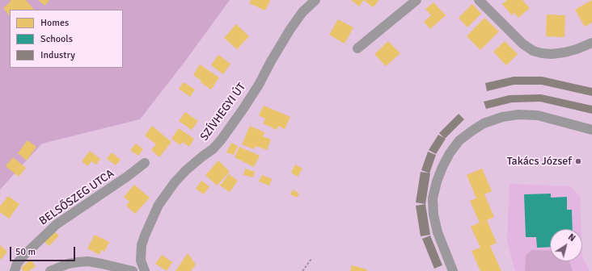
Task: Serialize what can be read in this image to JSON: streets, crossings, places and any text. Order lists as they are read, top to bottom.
{
  "streets": {
    "street": ["SZÍVHEGYI ÚT", "BELSŐSZEG UTCA"]
  },
  "places": ["Takács József"],
  "legend": ["Homes", "Schools", "Industry"],
  "scale_bar": "50 m",
  "north": "top right"
}
